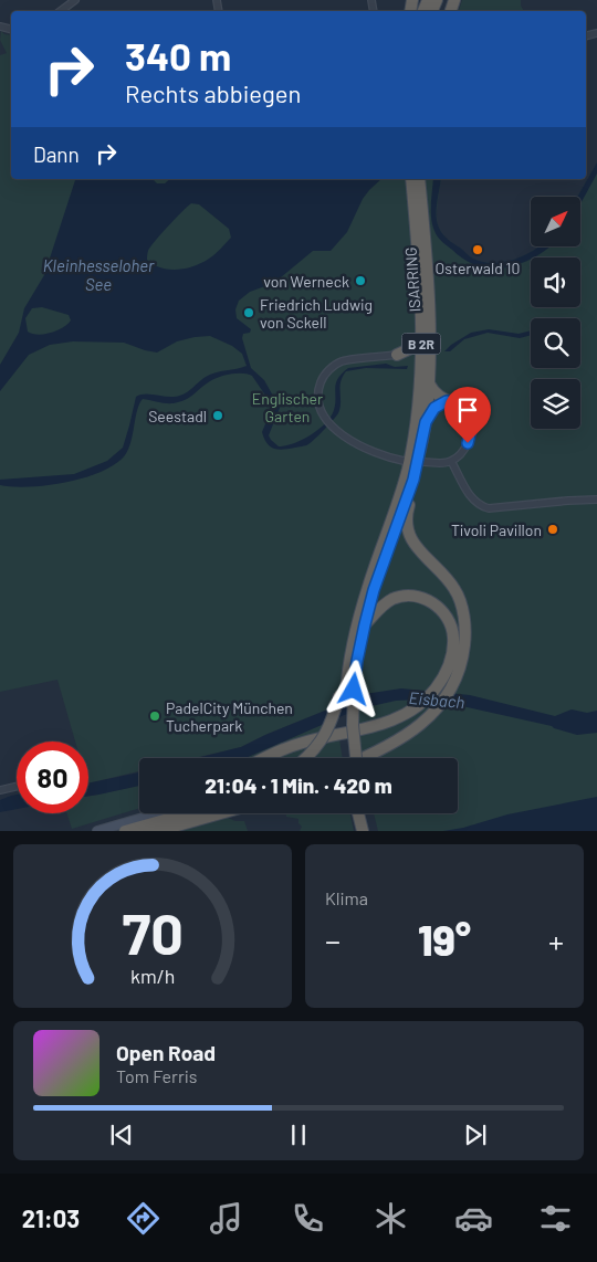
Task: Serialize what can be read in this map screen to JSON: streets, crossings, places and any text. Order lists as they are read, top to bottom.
{
  "streets": {
    "highway": ["ISARRING", "B 2R"]
  },
  "water": ["Kleinhesseloher See", "Eisbach"],
  "parks": ["Englischer Garten"],
  "places": [
    "Osterwald 10",
    "von Werneck",
    "Friedrich Ludwig von Sckell",
    "Seestadl",
    "Tivoli Pavillon",
    "PadelCity München Tucherpark"
  ],
  "north": "top right",
  "page": {
    "turn": ["340 m", "Rechts abbiegen"],
    "then": "Dann",
    "limit": "80",
    "trip": "21:04 · 1 Min. · 420 m",
    "tile": "Klima",
    "heat": ["−", "19°", "+"],
    "song": ["Open Road", "Tom Ferris"],
    "tabs": "21:03",
    "gauge": ["70", "km/h"]
  }
}
